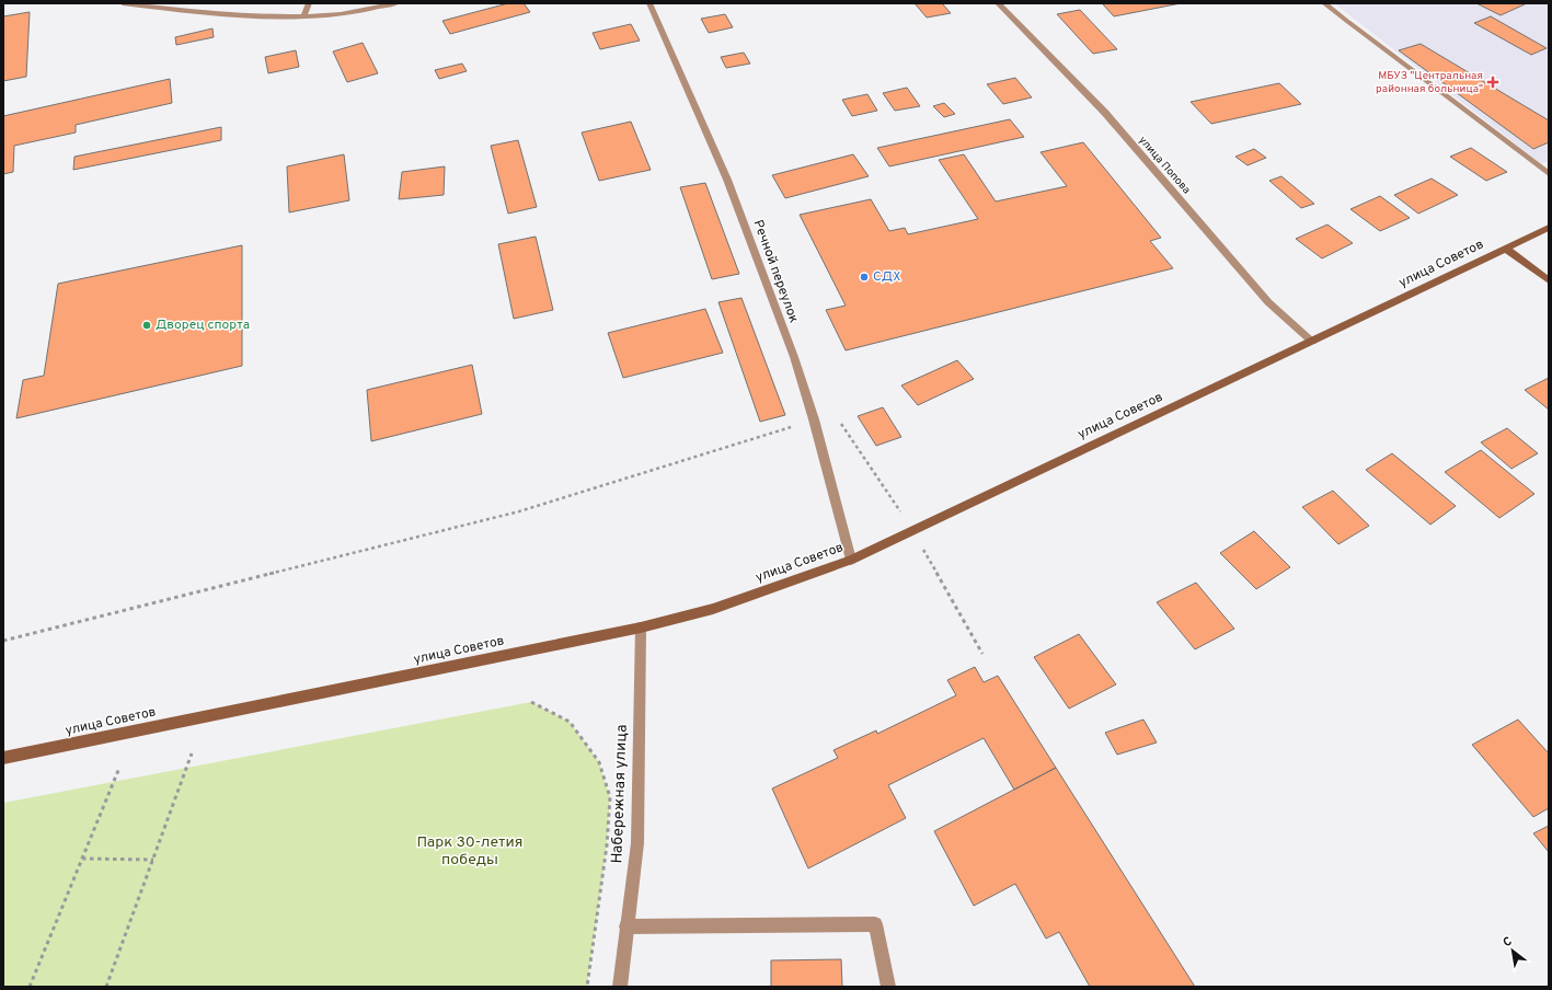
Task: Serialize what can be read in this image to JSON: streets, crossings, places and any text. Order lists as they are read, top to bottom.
{
  "streets": {
    "main road": ["улица Советов"],
    "street": ["улица Попова", "Речной переулок", "Набережная улица"]
  },
  "crossings": [
    ["улица Попова", "улица Советов"],
    ["улица Советов", "Речной переулок"],
    ["улица Советов", "Набережная улица"]
  ],
  "parks": ["Парк 30-летия победы"],
  "places": {
    "health": ["МБУЗ \"Центральная районная больница\""],
    "other": ["СДХ", "Дворец спорта"]
  },
  "north": "top left"
}
